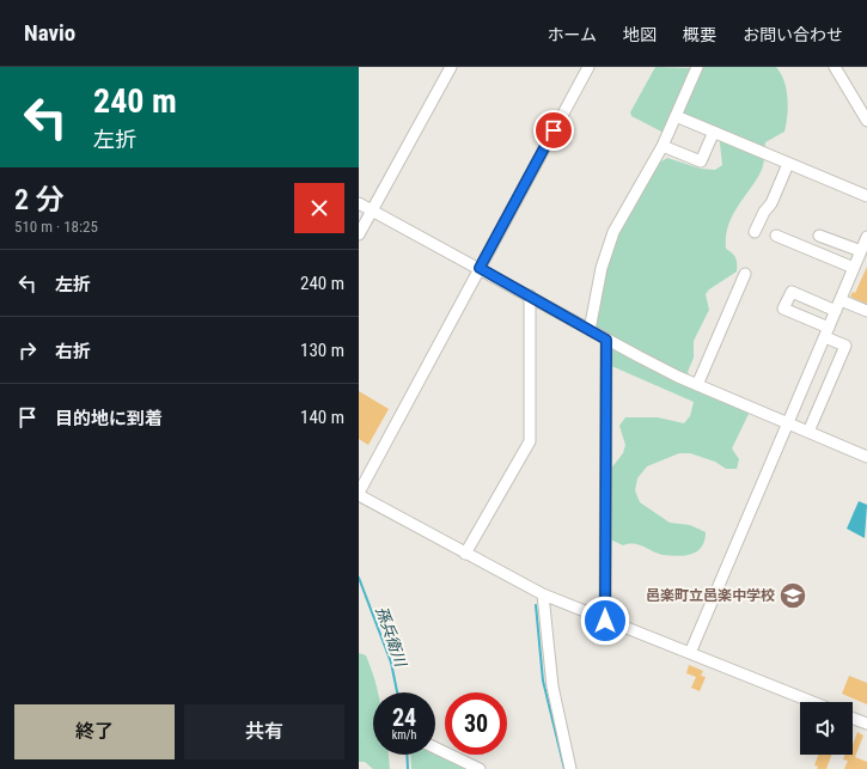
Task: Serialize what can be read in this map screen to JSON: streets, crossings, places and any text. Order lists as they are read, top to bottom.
{
  "water": ["孫兵衛川"],
  "places": {
    "school or university": ["邑楽町立邑楽中学校"]
  },
  "page": {
    "header": "Navio",
    "nav": [
      "ホーム",
      "地図",
      "概要",
      "お問い合わせ"
    ],
    "turn": ["240 m", "左折"],
    "heading": ["2 分", "510 m · 18:25"],
    "list": [
      {
        "name": "左折",
        "value": "240 m"
      },
      {
        "name": "右折",
        "value": "130 m"
      },
      {
        "name": "目的地に到着",
        "value": "140 m"
      }
    ],
    "speed": "24 km/h",
    "limit": "30",
    "buttons": ["終了", "共有"]
  }
}
